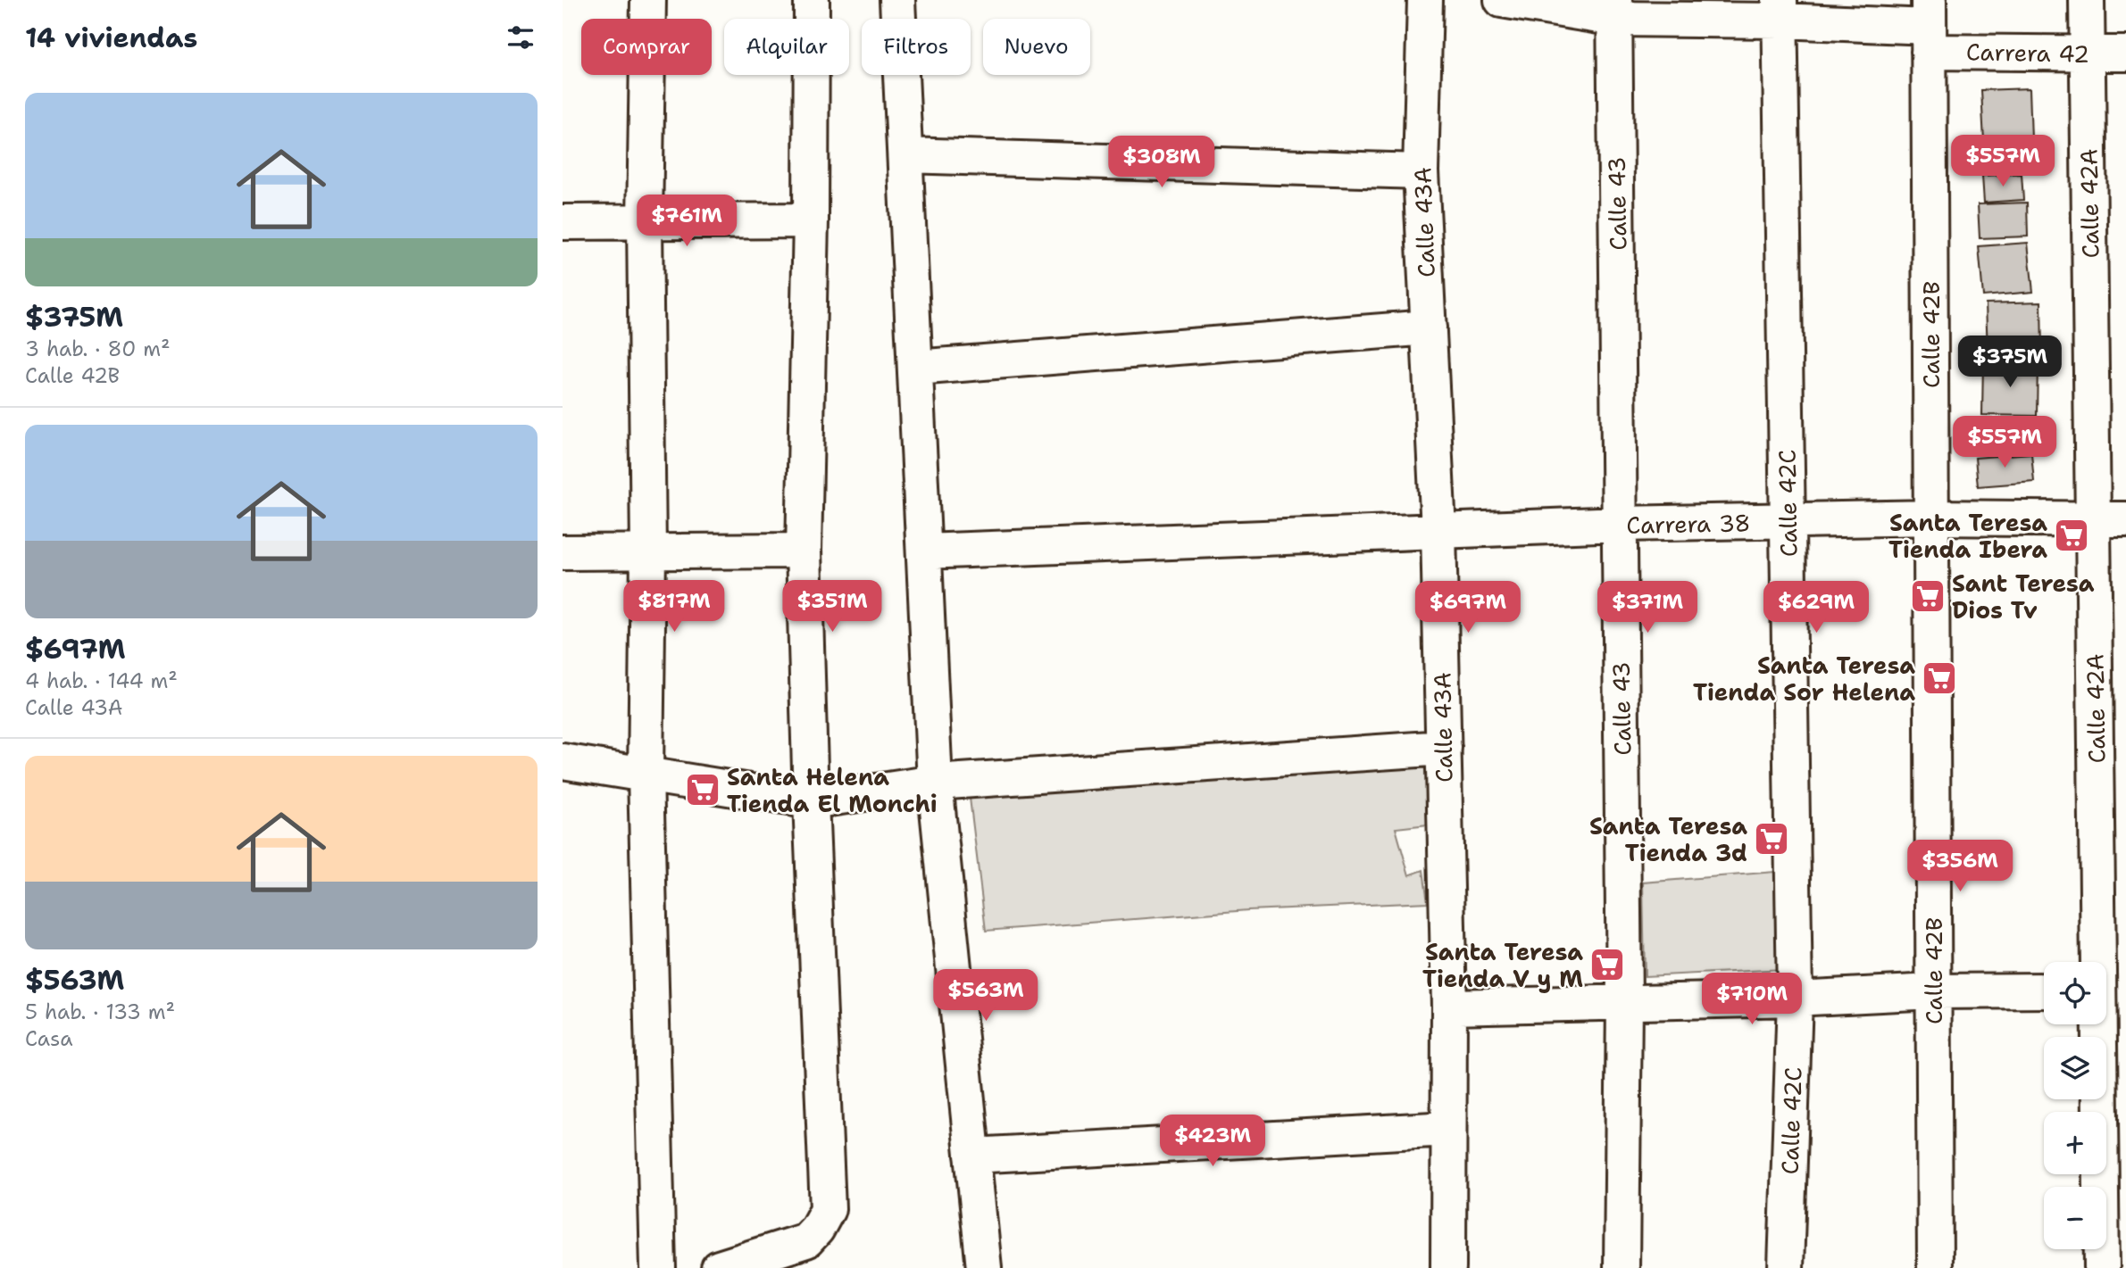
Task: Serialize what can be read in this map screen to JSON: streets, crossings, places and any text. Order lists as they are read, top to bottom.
{
  "streets": {
    "street": [
      "Carrera 42",
      "Calle 43",
      "Calle 42A",
      "Calle 43A",
      "Calle 42B",
      "Calle 42C",
      "Carrera 38"
    ]
  },
  "crossings": [
    ["Carrera 42", "Calle 43"],
    ["Carrera 42", "Calle 42A"],
    ["Carrera 42", "Calle 42B"],
    ["Carrera 42", "Calle 42C"],
    ["Calle 43", "Carrera 38"],
    ["Calle 42A", "Carrera 38"],
    ["Calle 43A", "Carrera 38"],
    ["Calle 42B", "Carrera 38"],
    ["Calle 42C", "Carrera 38"]
  ],
  "places": {
    "supermarket": [
      "Santa Teresa Tienda Ibera",
      "Sant Teresa Dios Tv",
      "Santa Teresa Tienda Sor Helena",
      "Santa Helena Tienda El Monchi",
      "Santa Teresa Tienda 3d",
      "Santa Teresa Tienda V y M"
    ]
  },
  "page": {
    "heading": "14 viviendas",
    "chip": [
      "Comprar",
      "Alquilar",
      "Filtros",
      "Nuevo"
    ],
    "list": [
      {
        "name": "$375M",
        "note": "3 hab. · 80 m² · Calle 42B"
      },
      {
        "name": "$697M",
        "note": "4 hab. · 144 m² · Calle 43A"
      },
      {
        "name": "$563M",
        "note": "5 hab. · 133 m² · Casa"
      }
    ],
    "price": [
      "$557M",
      "$308M",
      "$761M",
      "$375M",
      "$557M",
      "$817M",
      "$351M",
      "$697M",
      "$371M",
      "$629M",
      "$356M",
      "$563M",
      "$710M",
      "$423M"
    ],
    "map_buttons": ["+", "−"]
  }
}
